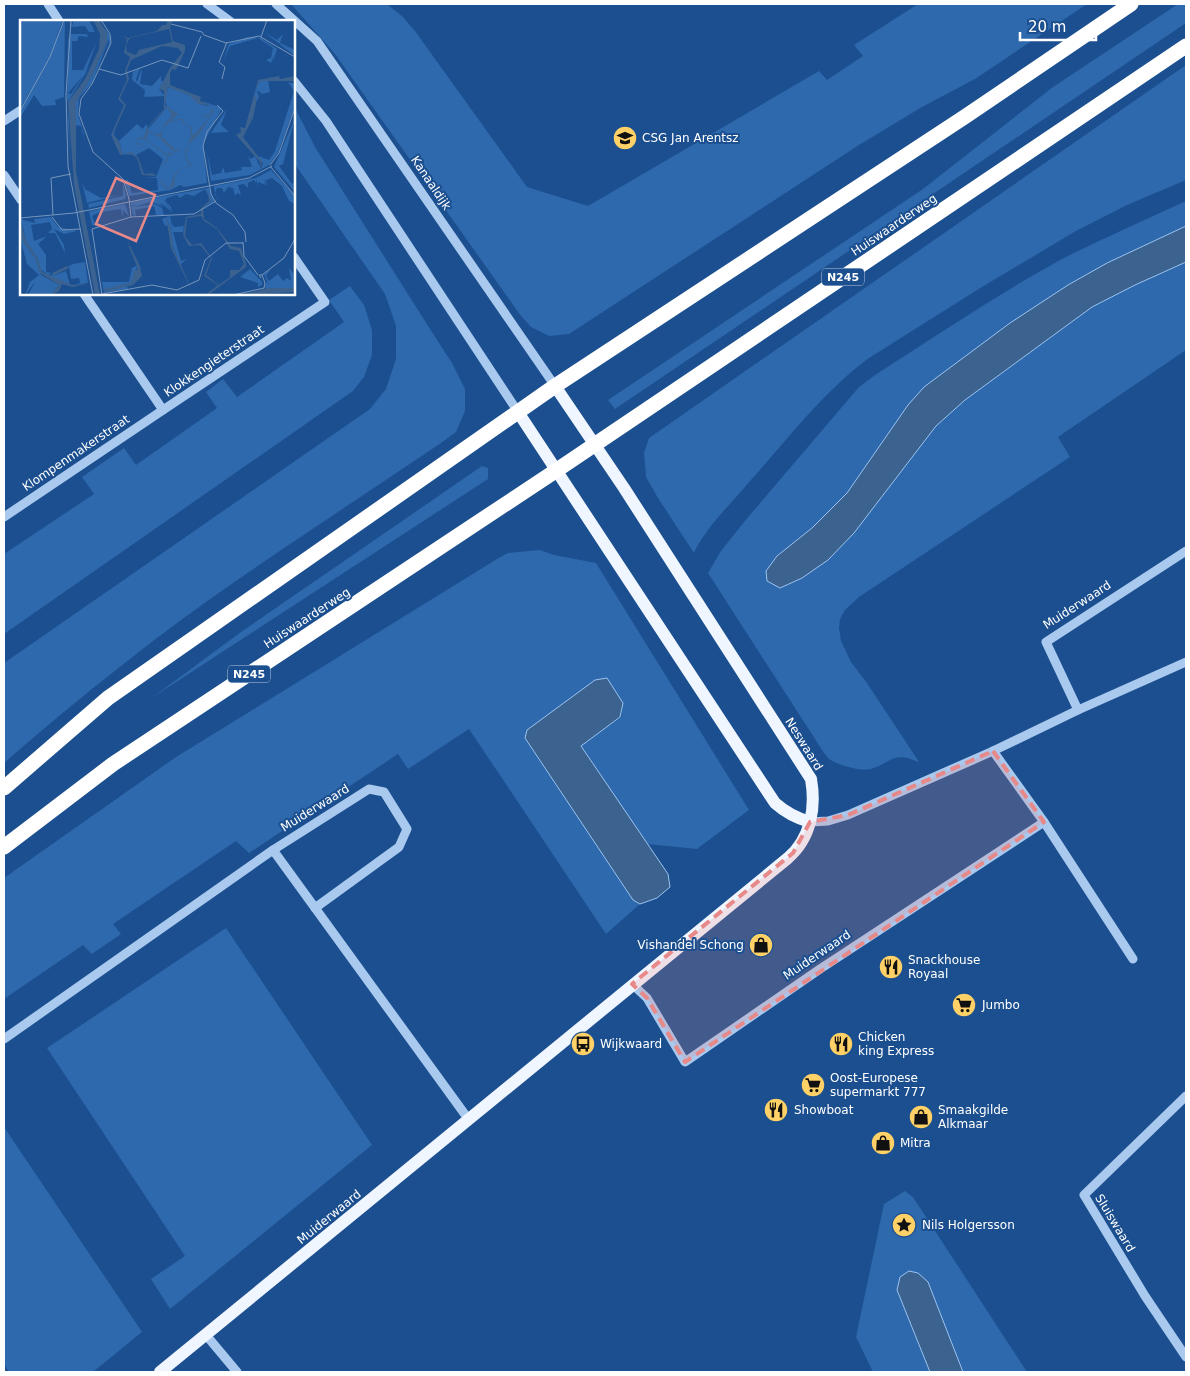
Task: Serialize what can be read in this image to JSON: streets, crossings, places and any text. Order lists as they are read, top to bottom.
{
  "streets": {
    "highway": ["Huiswaarderweg", "N245"],
    "main road": ["Muiderwaard", "Neswaard"],
    "street": [
      "Kanaaldijk",
      "Klokkengieterstraat",
      "Klompenmakerstraat",
      "Sluiswaard"
    ]
  },
  "crossings": [
    ["Huiswaarderweg", "Neswaard"],
    ["Klokkengieterstraat", "Klompenmakerstraat"],
    ["Muiderwaard", "Neswaard"]
  ],
  "places": {
    "school or university": ["CSG Jan Arentsz"],
    "shop": ["Vishandel Schong", "Smaakgilde Alkmaar", "Mitra"],
    "restaurant": ["Snackhouse Royaal", "Chicken king Express", "Showboat"],
    "supermarket": ["Jumbo", "Oost-Europese supermarkt 777"],
    "bus stop": ["Wijkwaard"],
    "place": ["Nils Holgersson"]
  },
  "scale_bar": "20 m"
}
